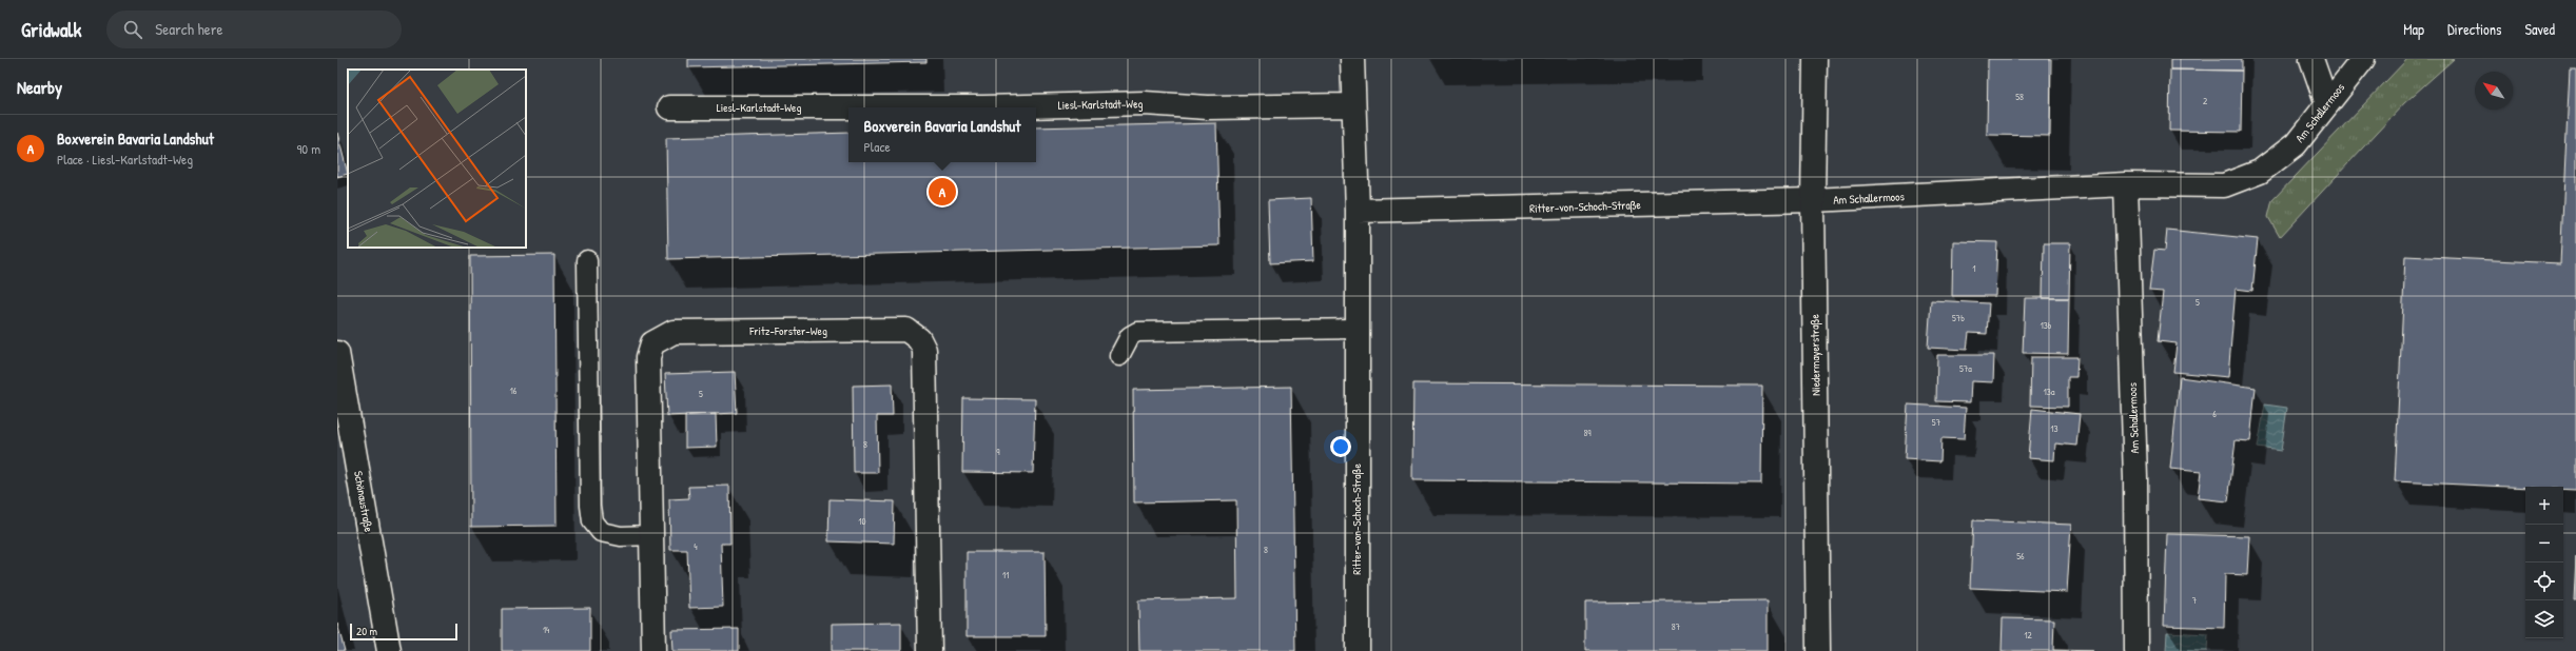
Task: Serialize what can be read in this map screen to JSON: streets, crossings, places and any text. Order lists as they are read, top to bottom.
{
  "streets": {
    "street": [
      "Liesl-Karlstadt-Weg",
      "Am Schallermoos",
      "Ritter-von-Schoch-Straße",
      "Fritz-Forster-Weg",
      "Niedermayerstraße",
      "Schönaustraße"
    ]
  },
  "crossings": [
    ["Liesl-Karlstadt-Weg", "Ritter-von-Schoch-Straße"],
    ["Am Schallermoos", "Ritter-von-Schoch-Straße"],
    ["Am Schallermoos", "Niedermayerstraße"],
    ["Ritter-von-Schoch-Straße", "Niedermayerstraße"]
  ],
  "house_numbers": [
    "58",
    "2",
    "1",
    "5",
    "57b",
    "13b",
    "57a",
    "16",
    "13a",
    "5",
    "6",
    "57",
    "13",
    "89",
    "8",
    "9",
    "10",
    "4",
    "8",
    "56",
    "11",
    "7",
    "87",
    "14",
    "12"
  ],
  "scale_bar": "20 m",
  "north": "top left",
  "page": {
    "header": "Gridwalk",
    "search": "Search here",
    "nav": ["Map", "Directions", "Saved"],
    "heading": "Nearby",
    "popup": ["Boxverein Bavaria Landshut", "Place"],
    "list": [
      {
        "mark": "A",
        "name": "Boxverein Bavaria Landshut",
        "note": "Place · Liesl-Karlstadt-Weg",
        "value": "90 m"
      }
    ],
    "pins": "A",
    "map_buttons": ["+", "−"],
    "scale": "20 m"
  }
}
